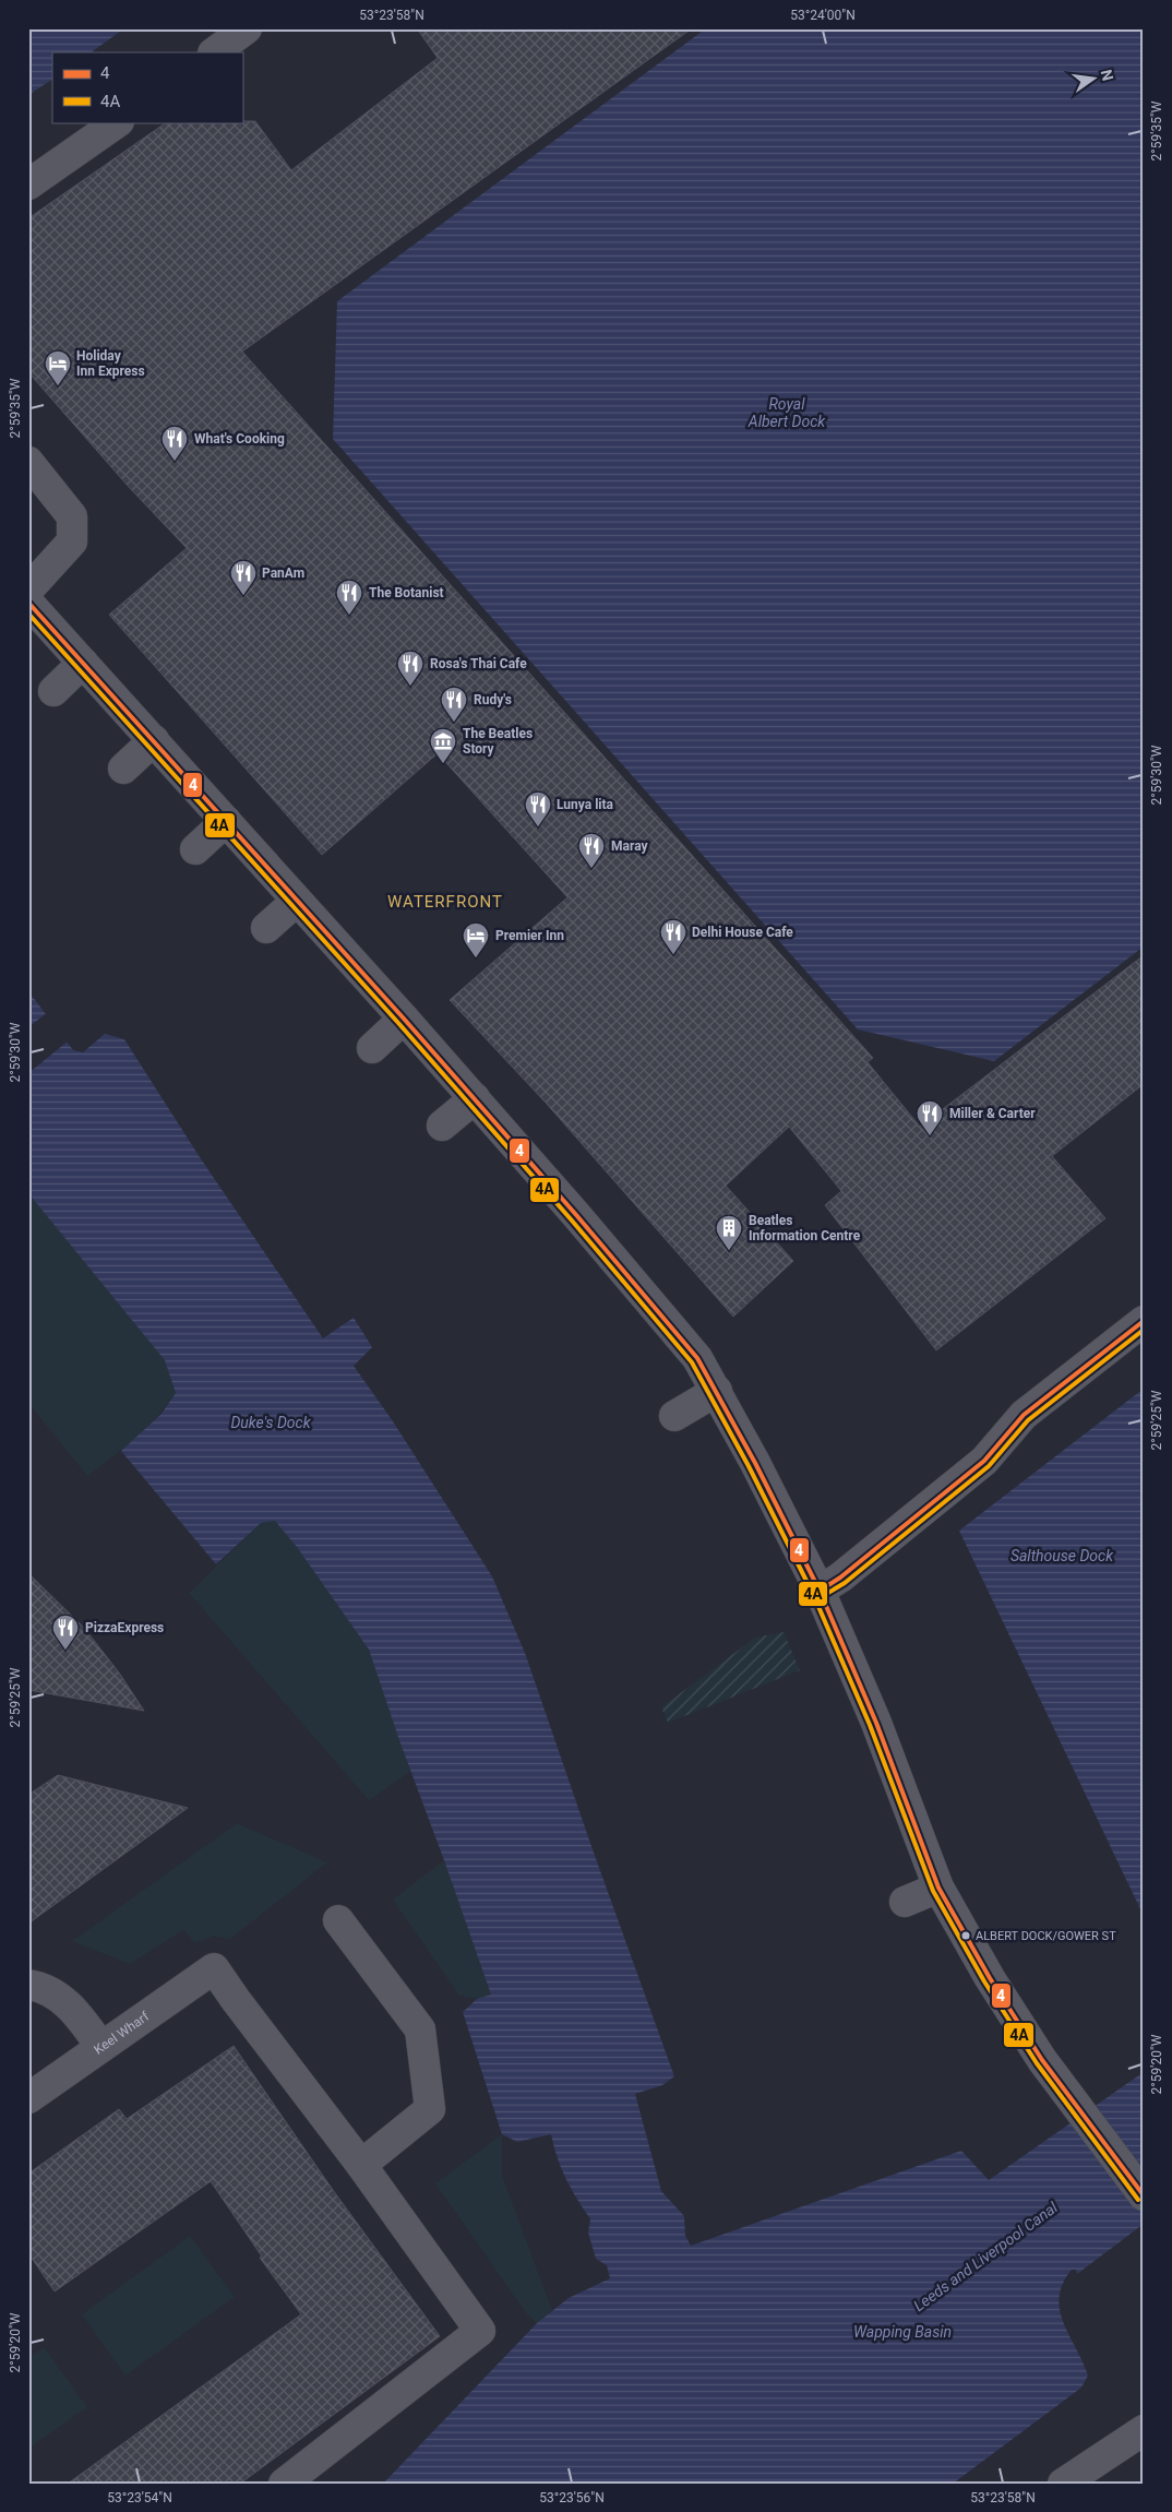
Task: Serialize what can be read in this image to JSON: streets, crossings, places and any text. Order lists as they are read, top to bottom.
{
  "streets": {
    "street": ["Keel Wharf"]
  },
  "districts": ["WATERFRONT"],
  "water": [
    "Royal Albert Dock",
    "Duke's Dock",
    "Salthouse Dock",
    "Leeds and Liverpool Canal",
    "Wapping Basin"
  ],
  "places": {
    "hotel": ["Holiday Inn Express", "Premier Inn"],
    "restaurant": [
      "What's Cooking",
      "PanAm",
      "The Botanist",
      "Rosa's Thai Cafe",
      "Rudy's",
      "Lunya lita",
      "Maray",
      "Delhi House Cafe",
      "Miller & Carter",
      "PizzaExpress"
    ],
    "museum": ["The Beatles Story"],
    "building": ["Beatles Information Centre"],
    "other": ["ALBERT DOCK/GOWER ST"]
  },
  "lines": ["transit line 4", "transit line 4A"],
  "legend": ["4", "4A"],
  "north": "right",
  "coordinates": [
    "53°23'58\"N",
    "53°24'00\"N",
    "2°59'35\"W",
    "2°59'30\"W",
    "2°59'25\"W",
    "2°59'20\"W",
    "53°23'54\"N",
    "53°23'56\"N"
  ]
}
